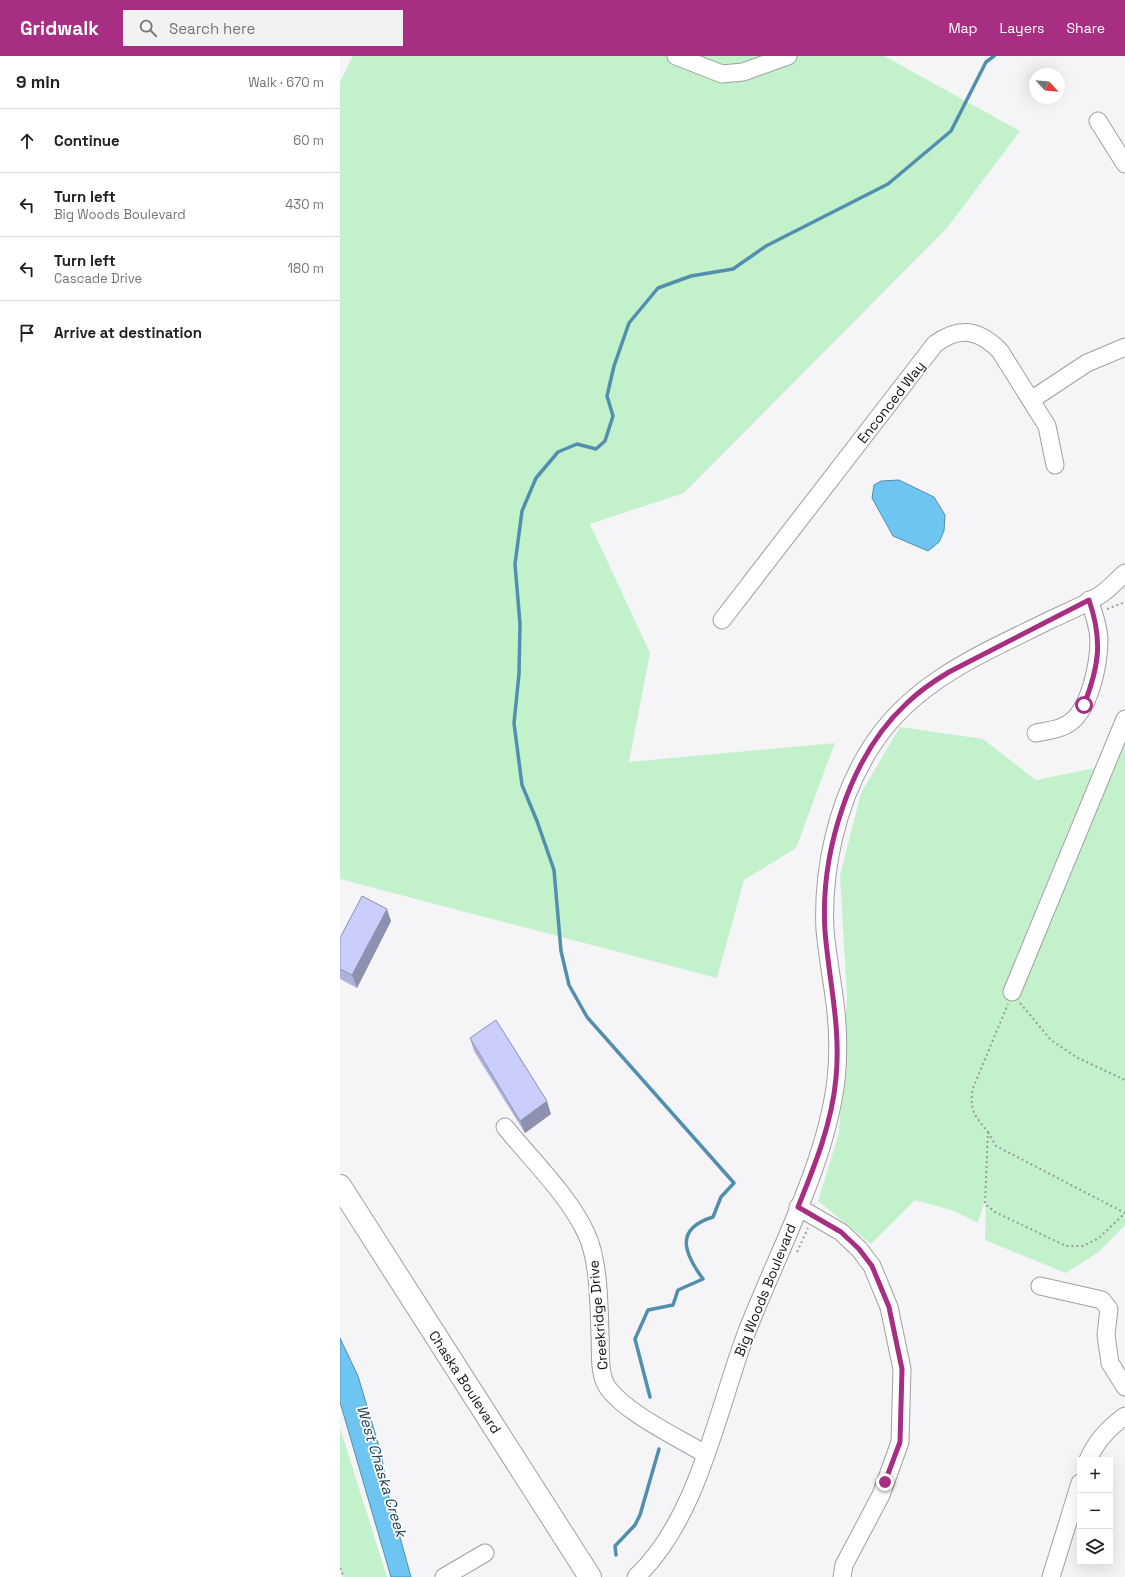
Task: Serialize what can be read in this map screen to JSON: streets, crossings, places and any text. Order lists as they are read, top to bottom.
{
  "streets": {
    "main road": ["Chaska Boulevard"],
    "street": ["Enconced Way", "Big Woods Boulevard", "Creekridge Drive"]
  },
  "crossings": [
    ["Big Woods Boulevard", "Creekridge Drive"]
  ],
  "water": ["West Chaska Creek"],
  "north": "bottom right",
  "page": {
    "header": "Gridwalk",
    "search": "Search here",
    "nav": ["Map", "Layers", "Share"],
    "heading": ["9 min", "Walk · 670 m"],
    "list": [
      ["Continue", "60 m"],
      ["Turn left", "Big Woods Boulevard", "430 m"],
      ["Turn left", "Cascade Drive", "180 m"],
      "Arrive at destination"
    ],
    "map_buttons": ["+", "−"]
  }
}
